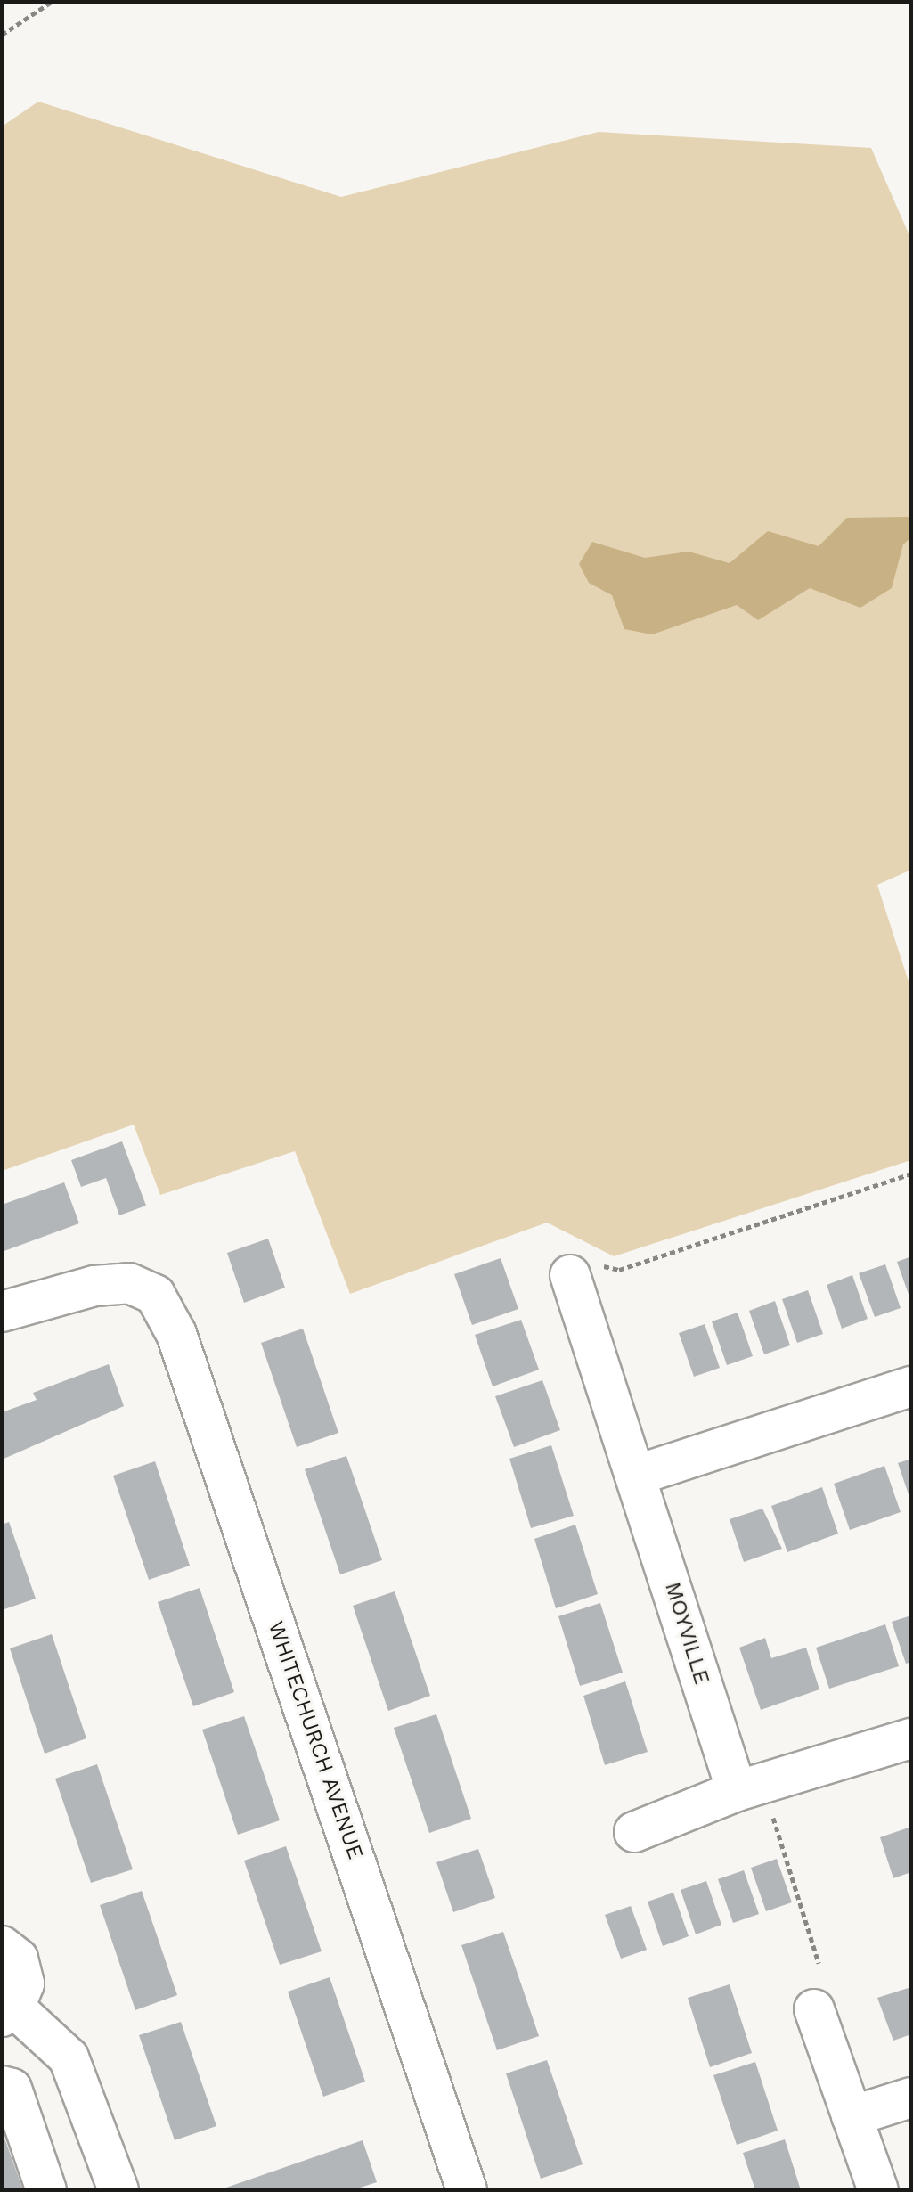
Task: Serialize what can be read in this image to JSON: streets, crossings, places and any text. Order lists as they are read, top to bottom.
{
  "streets": {
    "street": ["MOYVILLE", "WHITECHURCH AVENUE"]
  }
}
